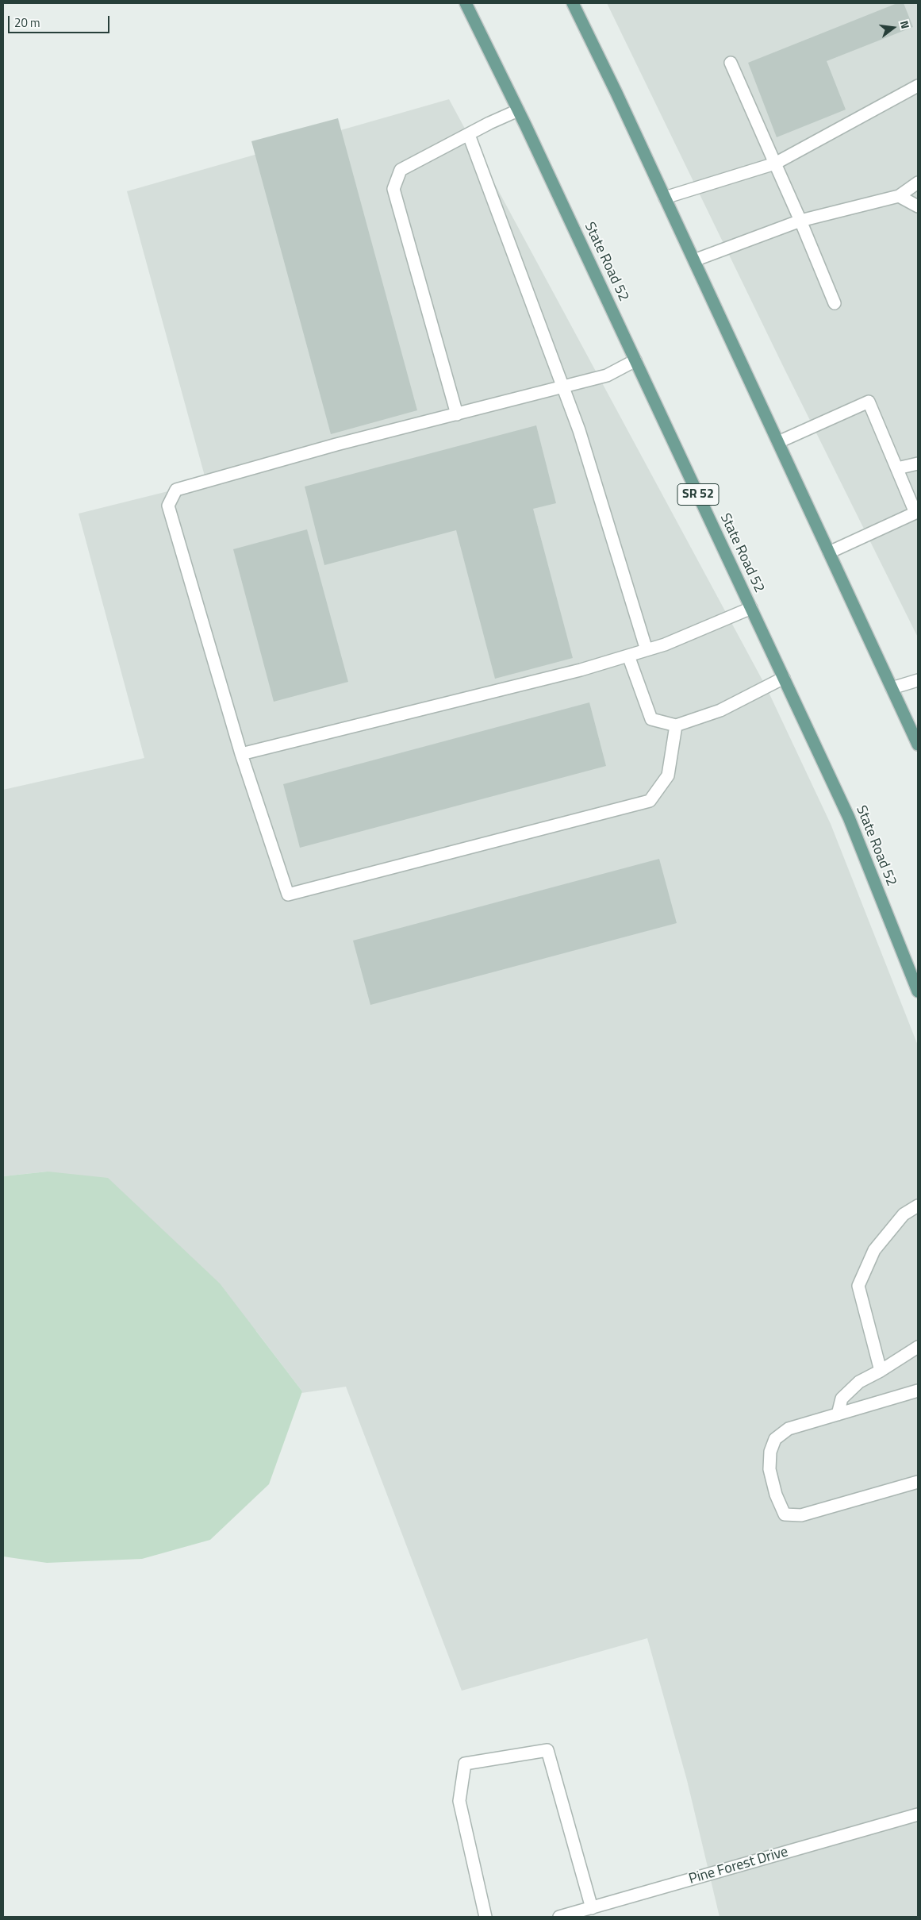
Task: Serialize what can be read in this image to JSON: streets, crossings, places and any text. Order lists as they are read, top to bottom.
{
  "streets": {
    "main road": ["State Road 52", "SR 52"],
    "street": ["Pine Forest Drive"]
  },
  "scale_bar": "20 m",
  "north": "right"
}
